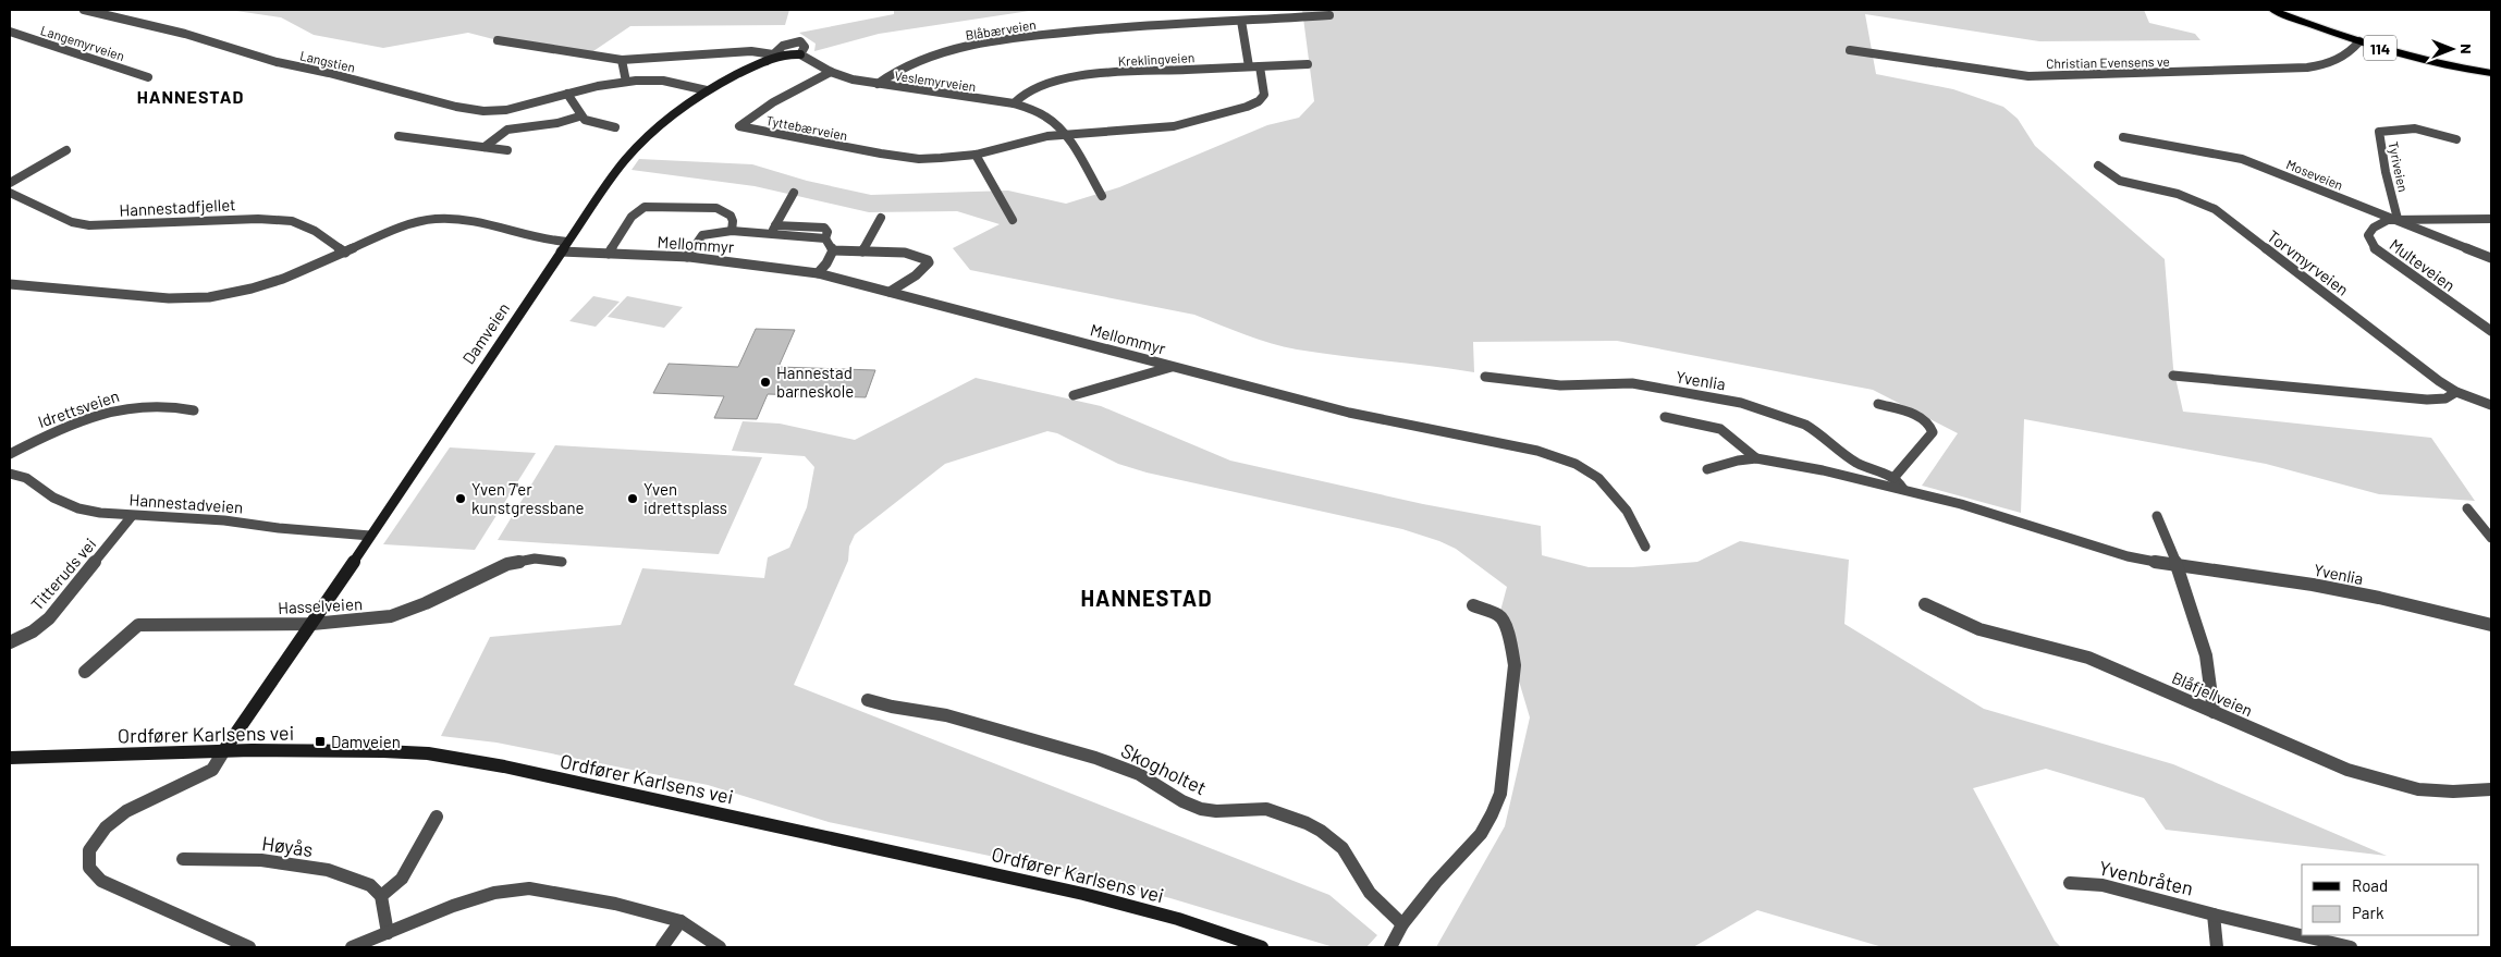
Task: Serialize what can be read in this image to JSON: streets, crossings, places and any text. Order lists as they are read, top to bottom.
{
  "streets": {
    "main road": ["114"],
    "street": [
      "Blåbærveien",
      "Langemyrveien",
      "Kreklingveien",
      "Langstien",
      "Christian Evensens ve",
      "Veslemyrveien",
      "Tyttebærveien",
      "Tyriveien",
      "Moseveien",
      "Hannestadfjellet",
      "Mellommyr",
      "Torvmyrveien",
      "Multeveien",
      "Damveien",
      "Yvenlia",
      "Idrettsveien",
      "Hannestadveien",
      "Titteruds vei",
      "Hasselveien",
      "Blåfjellveien",
      "Ordfører Karlsens vei",
      "Skogholtet",
      "Høyås",
      "Yvenbråten"
    ]
  },
  "crossings": [
    ["Blåbærveien", "Veslemyrveien"],
    ["114", "Christian Evensens ve"],
    ["Kreklingveien", "Veslemyrveien"],
    ["Kreklingveien", "Tyttebærveien"],
    ["Langstien", "Damveien"],
    ["Veslemyrveien", "Tyttebærveien"],
    ["Veslemyrveien", "Damveien"],
    ["Tyriveien", "Moseveien"],
    ["Tyriveien", "Multeveien"],
    ["Moseveien", "Multeveien"],
    ["Mellommyr", "Damveien"],
    ["Damveien", "Hannestadveien"],
    ["Damveien", "Hasselveien"],
    ["Damveien", "Ordfører Karlsens vei"],
    ["Hannestadveien", "Titteruds vei"]
  ],
  "districts": ["HANNESTAD", "HANNESTAD"],
  "places": {
    "other": ["Hannestad barneskole", "Yven 7'er kunstgressbane", "Yven idrettsplass"],
    "transit": ["Damveien"]
  },
  "legend": ["Road", "Park"],
  "north": "right"
}
